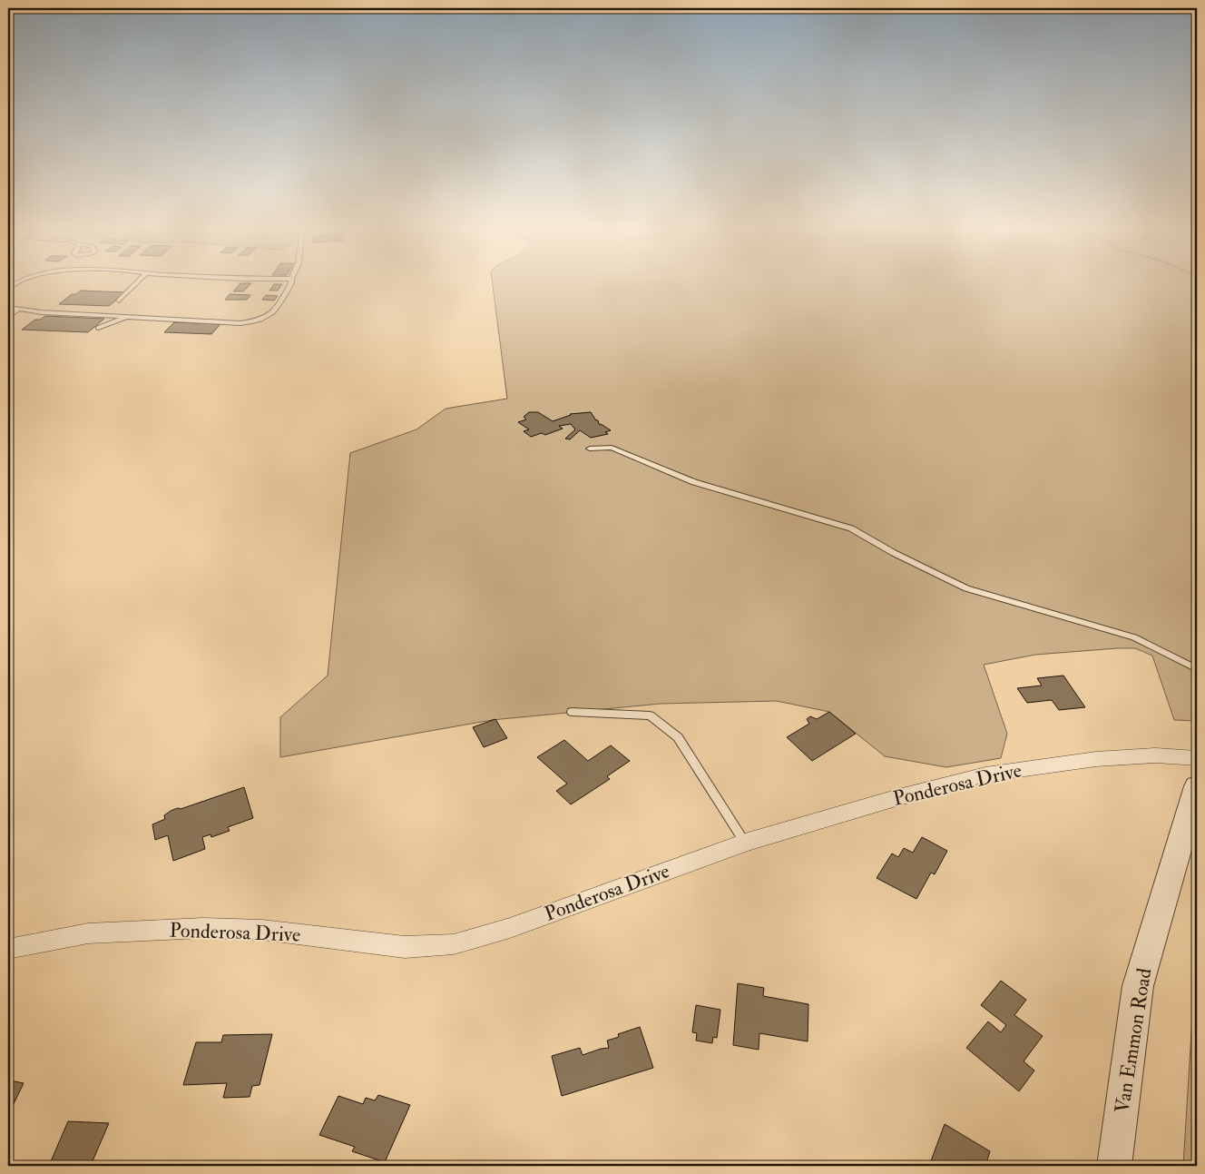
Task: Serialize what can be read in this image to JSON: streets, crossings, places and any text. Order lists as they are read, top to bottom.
{
  "streets": {
    "street": ["Ponderosa Drive", "Van Emmon Road"]
  }
}
